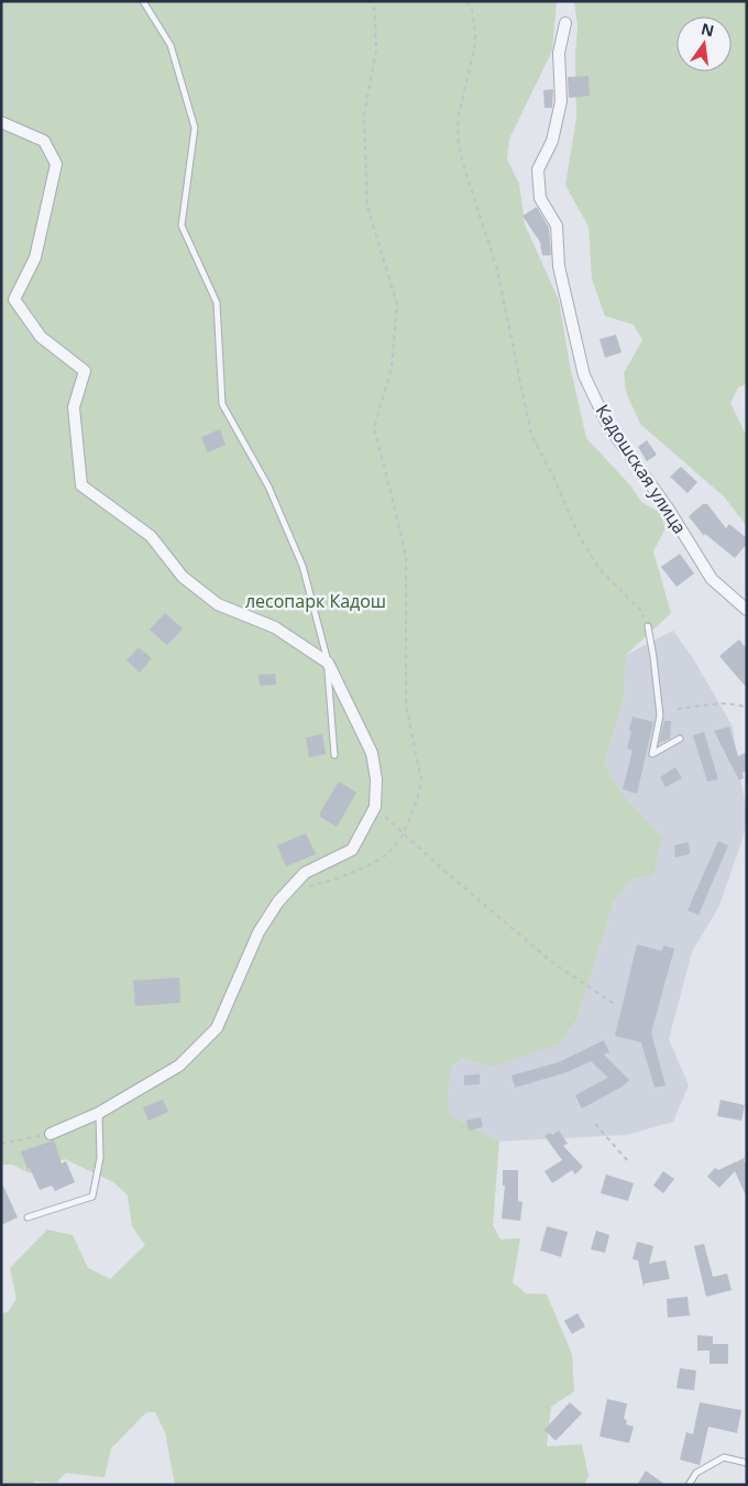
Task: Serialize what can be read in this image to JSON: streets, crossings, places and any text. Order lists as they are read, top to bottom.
{
  "streets": {
    "street": ["Кадошская улица"]
  },
  "parks": ["лесопарк Кадош"],
  "north": "top"
}
